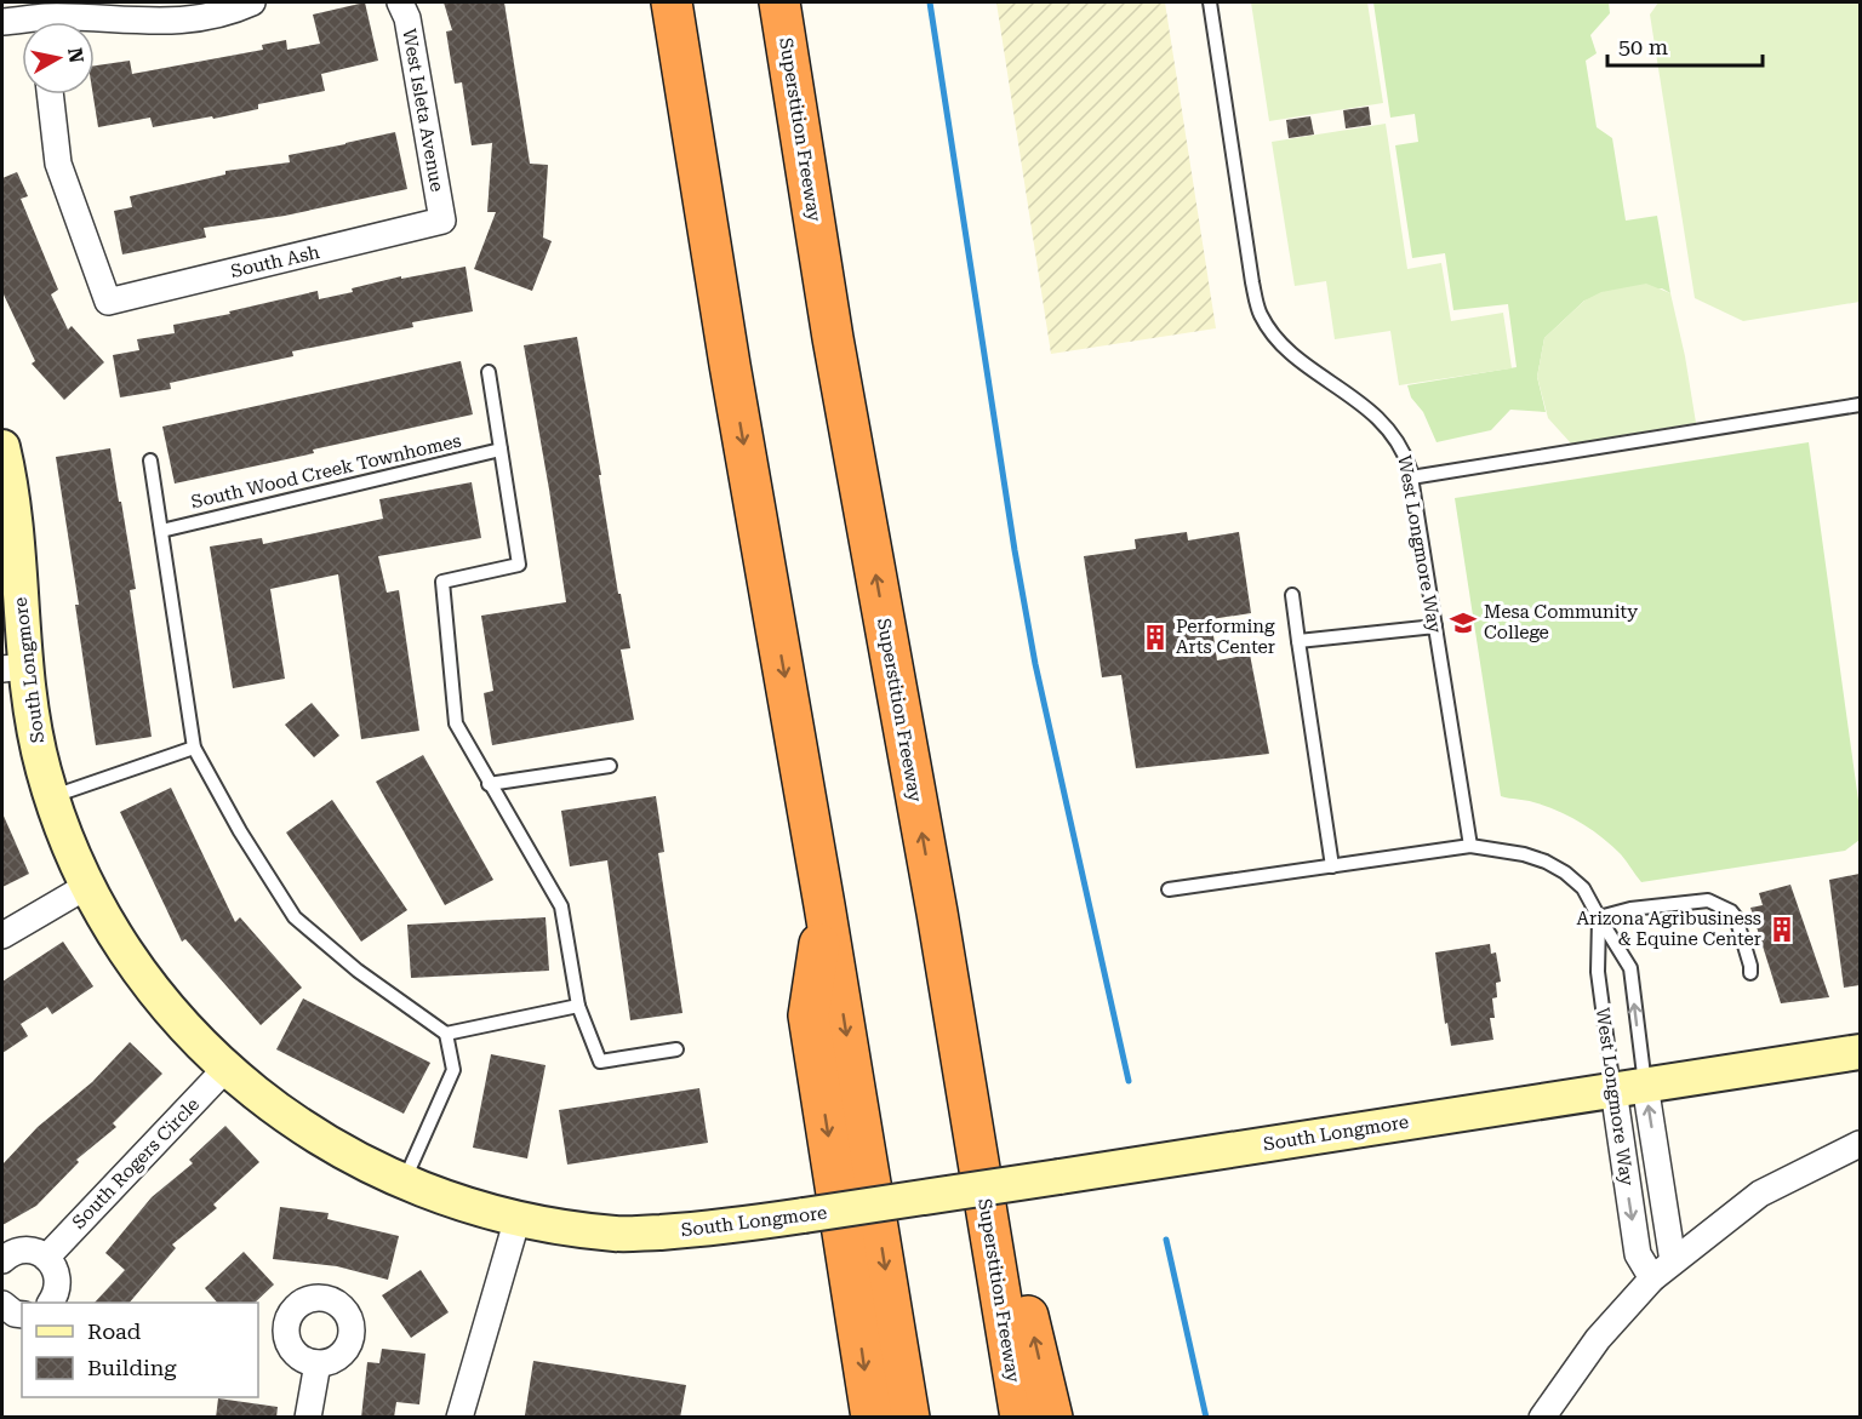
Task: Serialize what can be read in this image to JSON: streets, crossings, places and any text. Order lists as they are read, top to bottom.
{
  "streets": {
    "highway": ["Superstition Freeway"],
    "street": [
      "West Isleta Avenue",
      "South Ash",
      "West Longmore Way",
      "South Longmore",
      "South Rogers Circle"
    ],
    "lane": ["South Wood Creek Townhomes"]
  },
  "crossings": [
    ["West Isleta Avenue", "South Ash"],
    ["West Longmore Way", "South Longmore"],
    ["South Longmore", "South Rogers Circle"]
  ],
  "places": {
    "school or university": ["Mesa Community College"],
    "building": ["Performing Arts Center", "Arizona Agribusiness & Equine Center"]
  },
  "legend": ["Road", "Building"],
  "scale_bar": "50 m",
  "north": "right"
}
